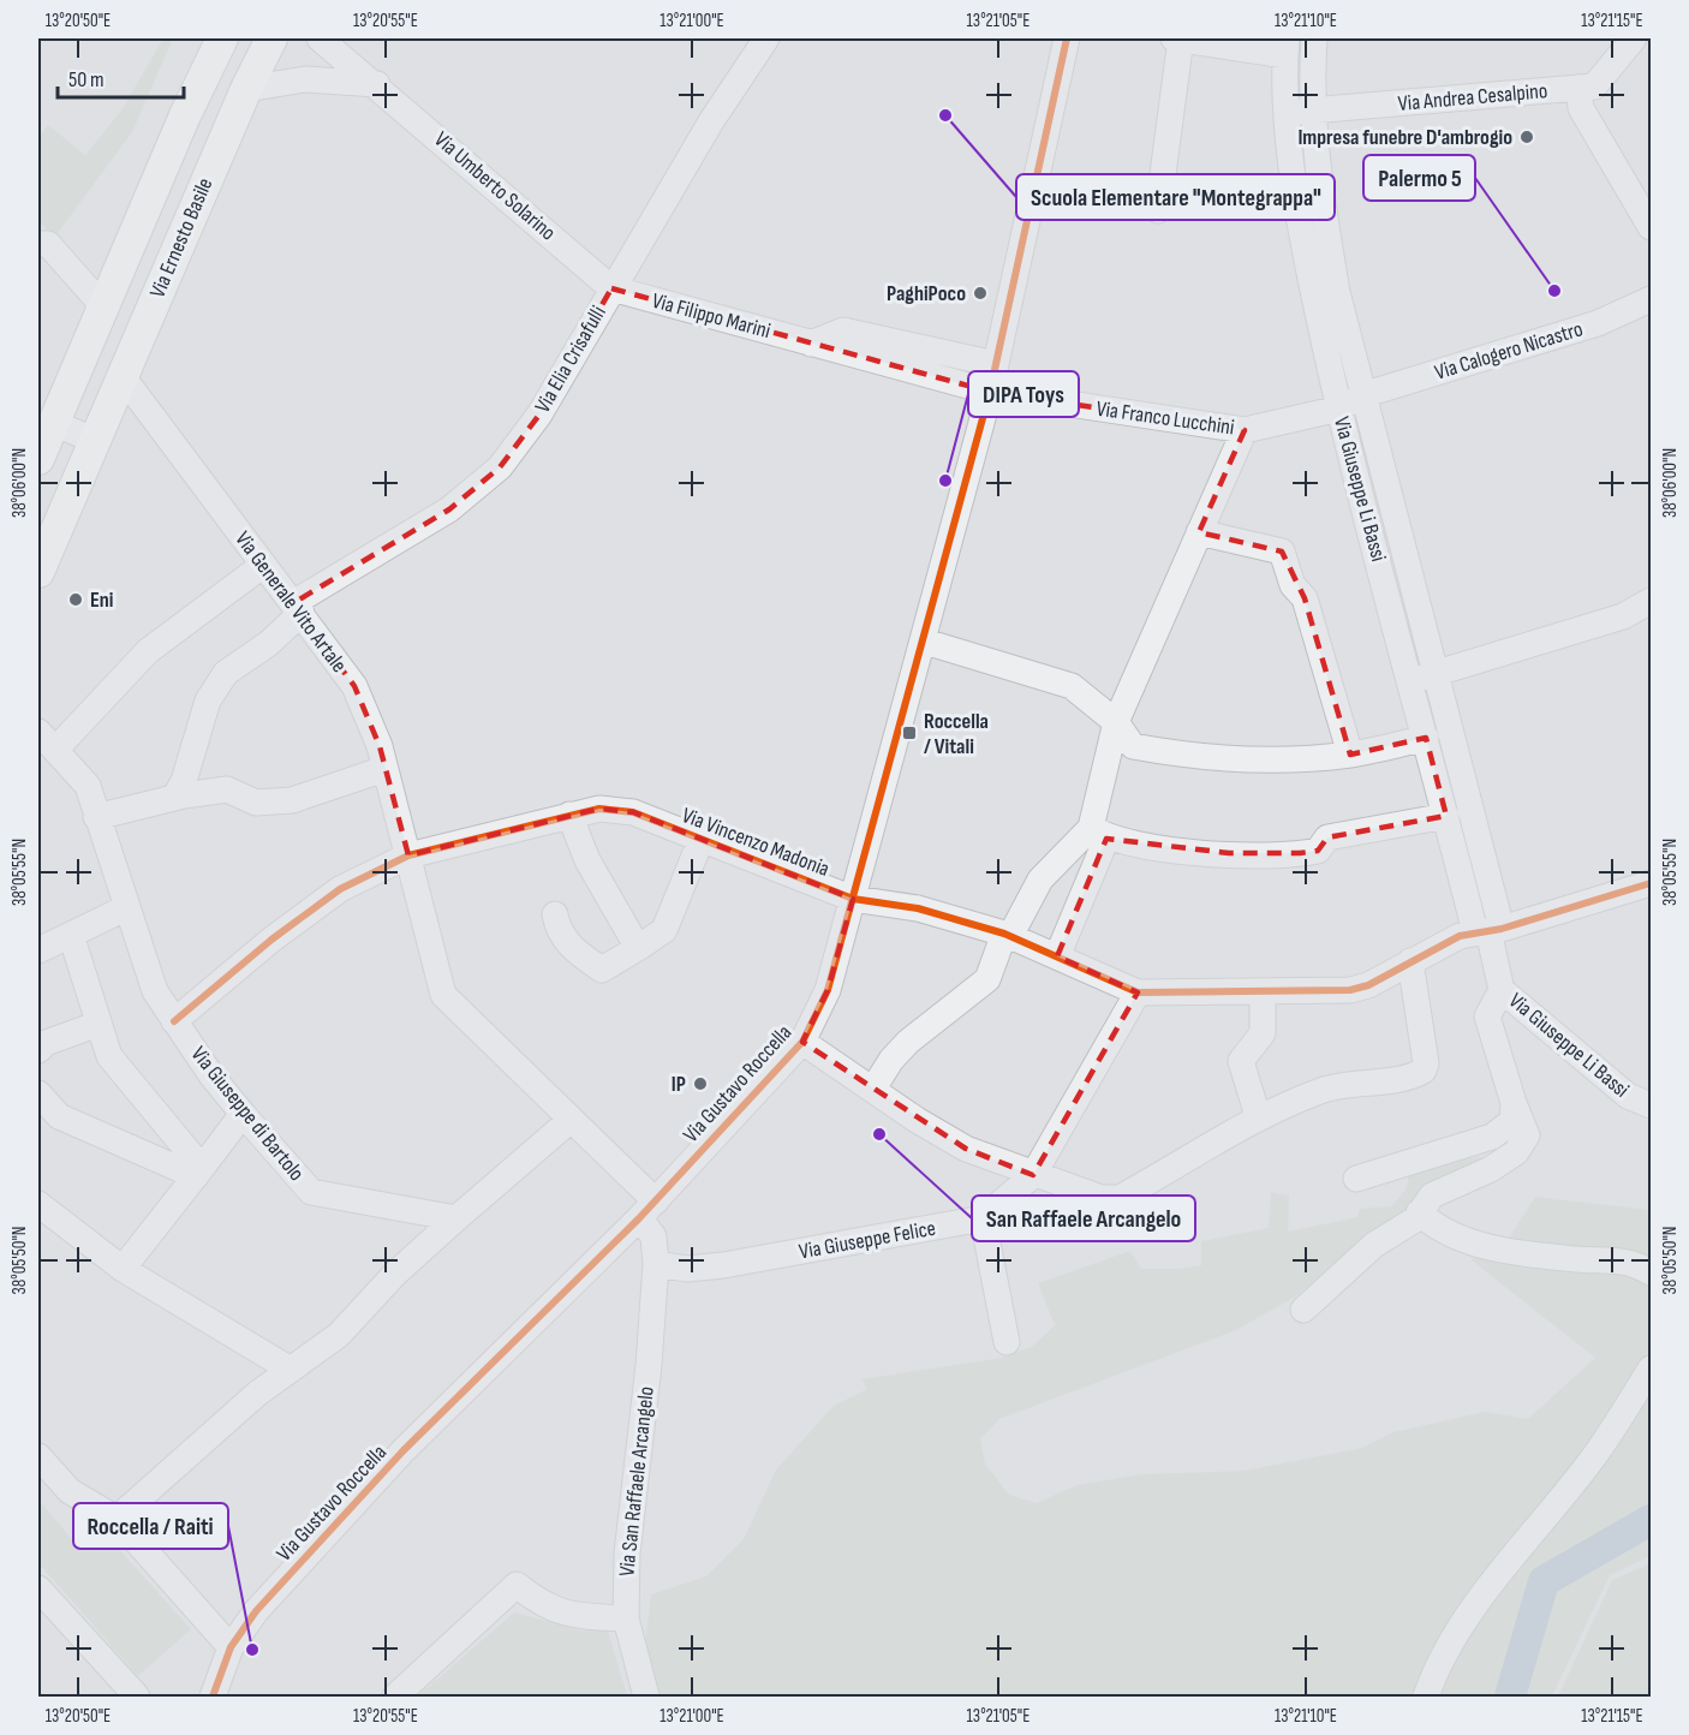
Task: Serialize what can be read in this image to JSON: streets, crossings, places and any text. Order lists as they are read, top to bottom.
{
  "streets": {
    "main road": ["Via Ernesto Basile"],
    "street": [
      "Via Andrea Cesalpino",
      "Via Umberto Solarino",
      "Via Filippo Marini",
      "Via Calogero Nicastro",
      "Via Elia Crisafulli",
      "Via Franco Lucchini",
      "Via Giuseppe Li Bassi",
      "Via Generale Vito Artale",
      "Via Vincenzo Madonia",
      "Via Gustavo Roccella",
      "Via Giuseppe di Bartolo",
      "Via Giuseppe Felice",
      "Via San Raffaele Arcangelo"
    ]
  },
  "crossings": [
    ["Via Andrea Cesalpino", "Via Giuseppe Li Bassi"],
    ["Via Umberto Solarino", "Via Filippo Marini"],
    ["Via Umberto Solarino", "Via Elia Crisafulli"],
    ["Via Ernesto Basile", "Via Generale Vito Artale"],
    ["Via Filippo Marini", "Via Elia Crisafulli"],
    ["Via Filippo Marini", "Via Franco Lucchini"],
    ["Via Filippo Marini", "Via Gustavo Roccella"],
    ["Via Calogero Nicastro", "Via Franco Lucchini"],
    ["Via Calogero Nicastro", "Via Giuseppe Li Bassi"],
    ["Via Elia Crisafulli", "Via Generale Vito Artale"],
    ["Via Franco Lucchini", "Via Giuseppe Li Bassi"],
    ["Via Franco Lucchini", "Via Gustavo Roccella"],
    ["Via Giuseppe Li Bassi", "Via Vincenzo Madonia"],
    ["Via Generale Vito Artale", "Via Vincenzo Madonia"],
    ["Via Generale Vito Artale", "Via Gustavo Roccella"],
    ["Via Vincenzo Madonia", "Via Gustavo Roccella"],
    ["Via Vincenzo Madonia", "Via Giuseppe di Bartolo"],
    ["Via Vincenzo Madonia", "Via Giuseppe Felice"],
    ["Via Giuseppe Felice", "Via San Raffaele Arcangelo"]
  ],
  "places": {
    "other": [
      "Scuola Elementare \"Montegrappa\"",
      "Impresa funebre D'ambrogio",
      "Palermo 5",
      "PaghiPoco",
      "DIPA Toys",
      "Eni",
      "IP",
      "San Raffaele Arcangelo",
      "Roccella / Raiti"
    ],
    "transit": ["Roccella / Vitali"]
  },
  "scale_bar": "50 m",
  "coordinates": [
    "13°20'50\"E",
    "13°20'55\"E",
    "13°21'00\"E",
    "13°21'05\"E",
    "13°21'10\"E",
    "13°21'15\"E",
    "38°06'00\"N",
    "38°05'55\"N",
    "38°05'50\"N"
  ]
}
